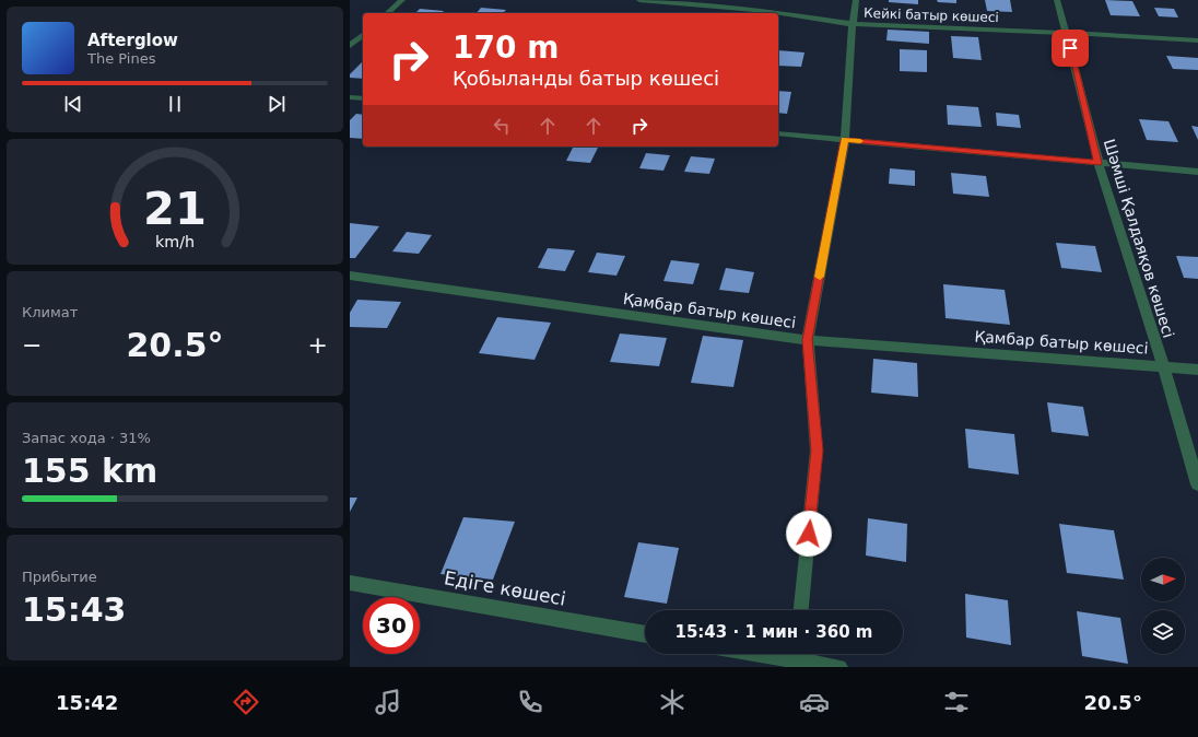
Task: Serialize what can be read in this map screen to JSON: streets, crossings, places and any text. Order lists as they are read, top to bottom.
{
  "streets": {
    "street": [
      "Кейкі батыр көшесі",
      "Шәмші Қалдаяқов көшесі",
      "Қамбар батыр көшесі",
      "Едіге көшесі"
    ]
  },
  "crossings": [
    ["Кейкі батыр көшесі", "Шәмші Қалдаяқов көшесі"],
    ["Шәмші Қалдаяқов көшесі", "Қамбар батыр көшесі"]
  ],
  "north": "right",
  "page": {
    "turn": ["170 m", "Қобыланды батыр көшесі"],
    "song": ["Afterglow", "The Pines"],
    "tile": [
      "Климат",
      ["Запас хода · 31%", "155 km"],
      ["Прибытие", "15:43"]
    ],
    "heat": ["−", "20.5°", "+"],
    "limit": "30",
    "trip": "15:43 · 1 мин · 360 m",
    "tabs": ["15:42", "20.5°"],
    "gauge": ["21", "km/h"]
  }
}
